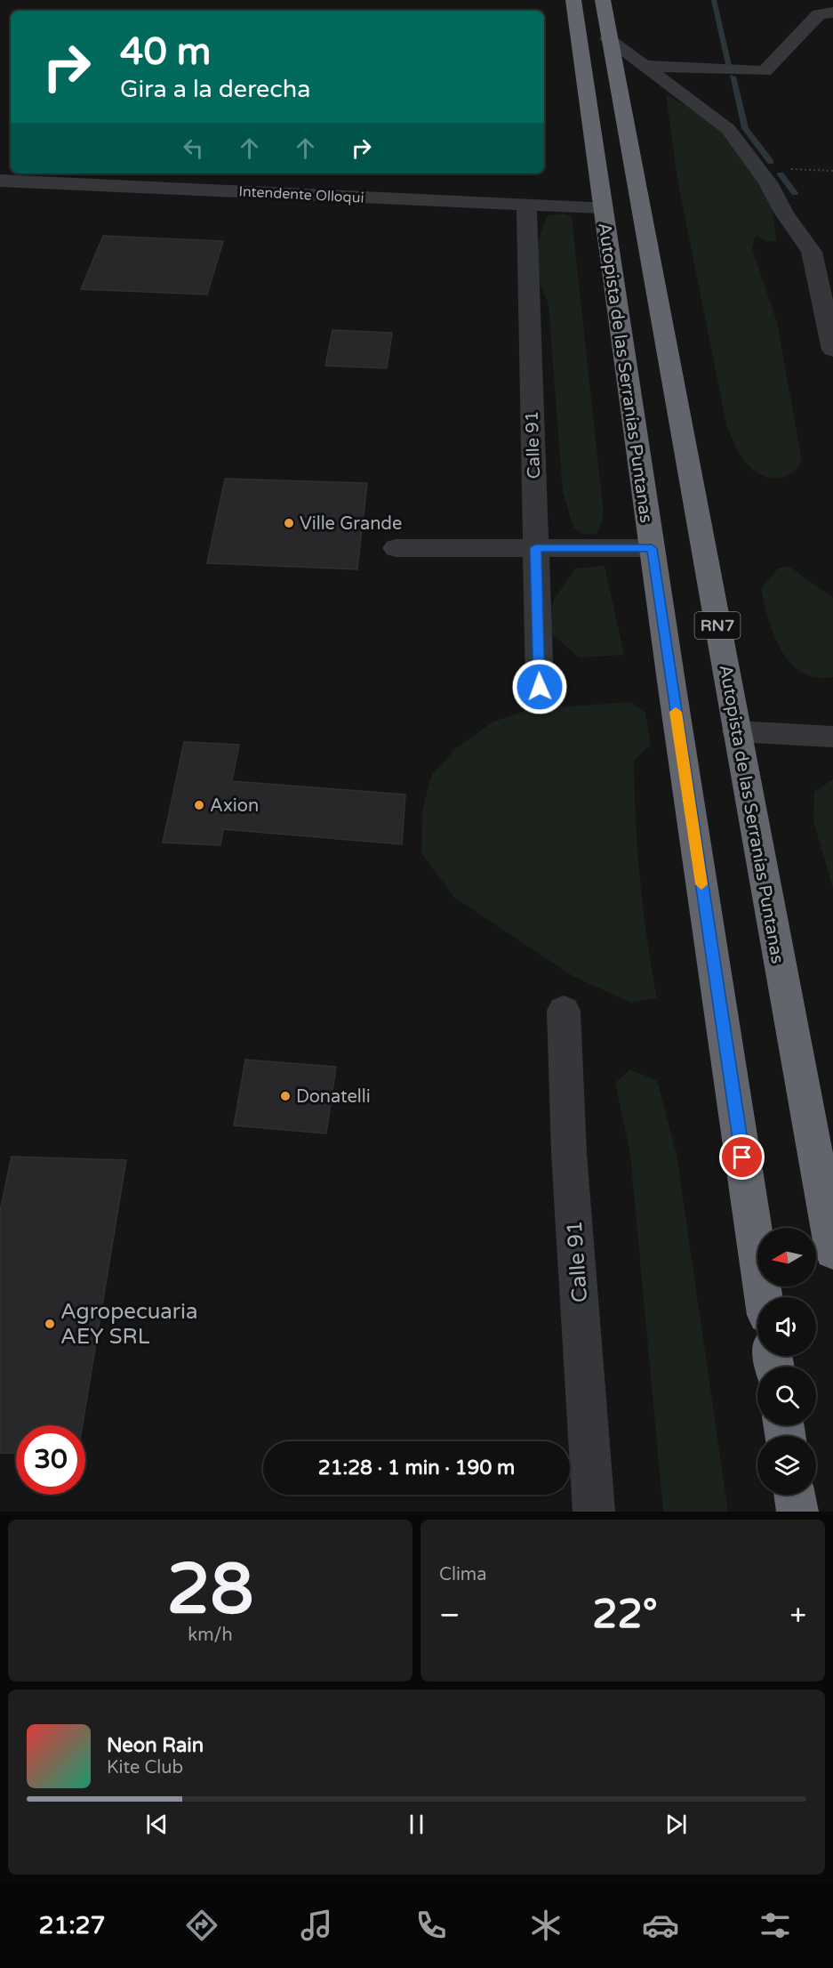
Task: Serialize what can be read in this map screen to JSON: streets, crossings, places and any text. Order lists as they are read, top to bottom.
{
  "streets": {
    "highway": ["Autopista de las Serranías Puntanas", "RN7"],
    "street": ["Intendente Olloqui", "Calle 91"]
  },
  "crossings": [
    ["Intendente Olloqui", "Autopista de las Serranías Puntanas"],
    ["Intendente Olloqui", "Calle 91"]
  ],
  "places": [
    "Ville Grande",
    "Axion",
    "Donatelli",
    "Agropecuaria AEY SRL"
  ],
  "north": "left",
  "page": {
    "turn": ["40 m", "Gira a la derecha"],
    "limit": "30",
    "trip": "21:28 · 1 min · 190 m",
    "tile": [
      ["28", "km/h"],
      "Clima"
    ],
    "heat": ["−", "22°", "+"],
    "song": ["Neon Rain", "Kite Club"],
    "tabs": "21:27"
  }
}
